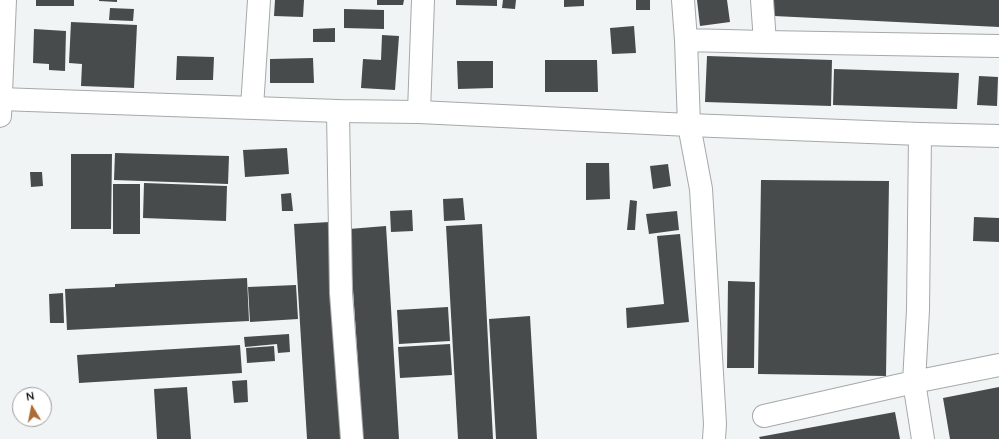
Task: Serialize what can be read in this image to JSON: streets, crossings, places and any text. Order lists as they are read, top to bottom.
{
  "north": "top"
}
